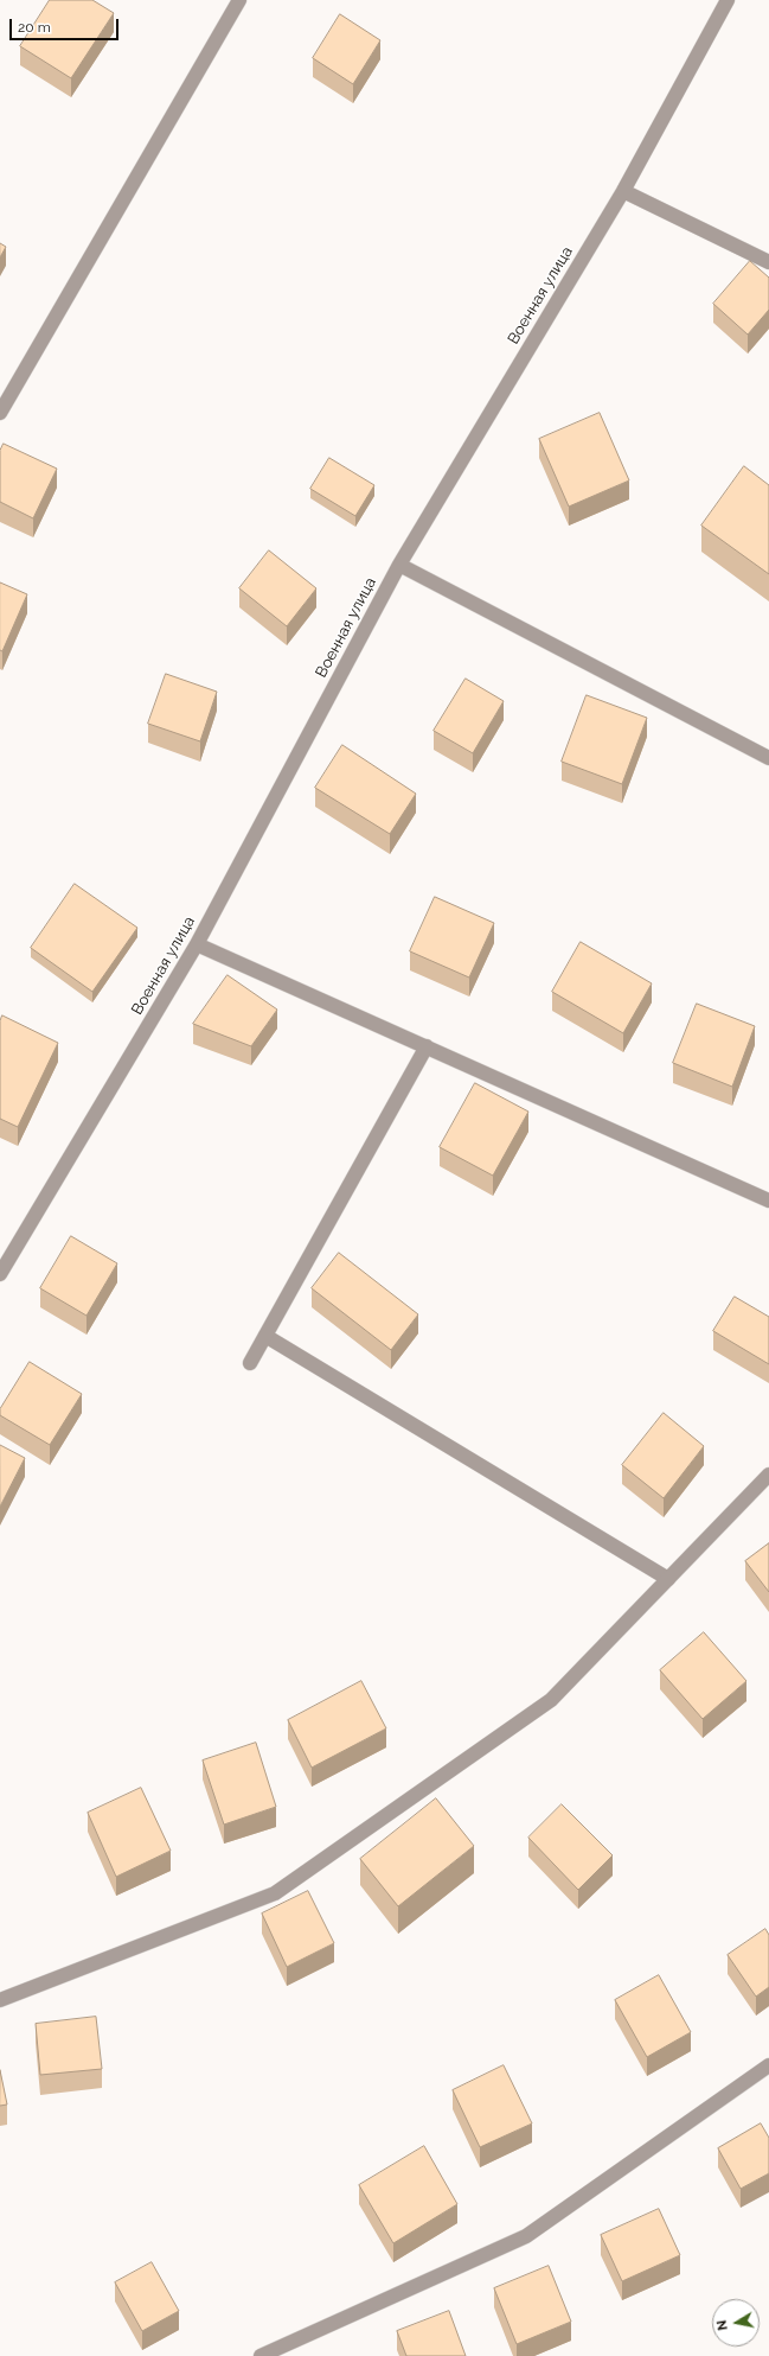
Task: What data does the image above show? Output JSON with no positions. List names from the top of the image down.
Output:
{
  "streets": {
    "street": ["Военная улица"]
  },
  "scale_bar": "20 m",
  "north": "left"
}
